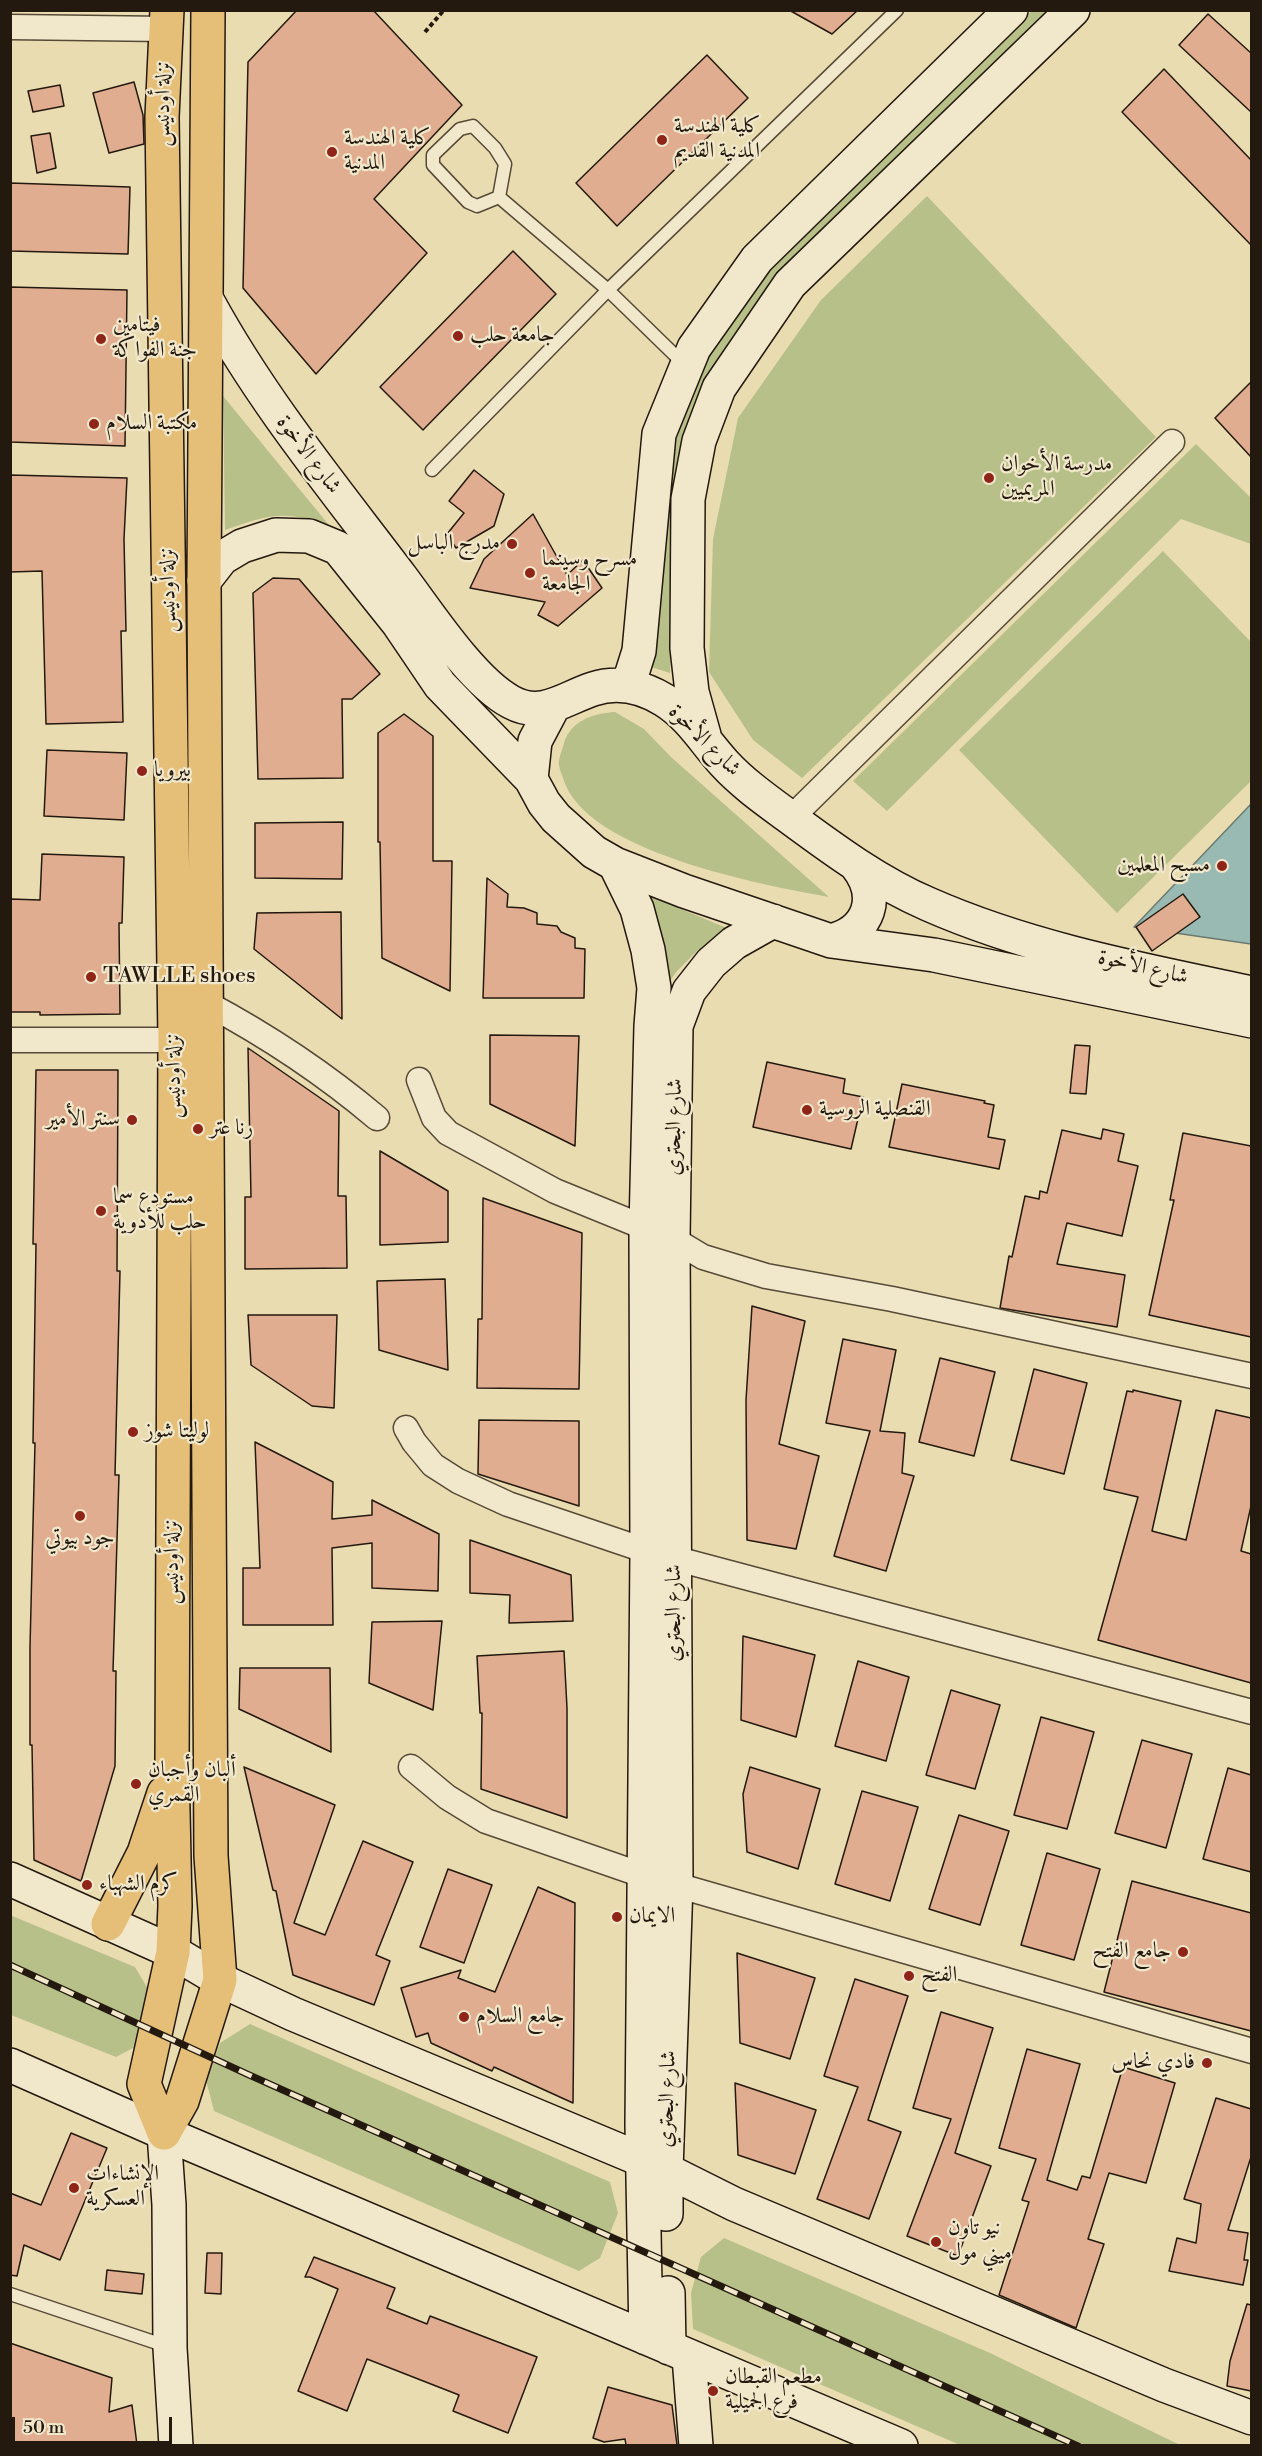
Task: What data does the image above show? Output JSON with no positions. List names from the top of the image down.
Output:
{
  "streets": {
    "main road": ["نزلة أودنيس", "شارع الأخوة", "شارع البحتري"]
  },
  "crossings": [
    ["شارع الأخوة", "شارع البحتري"]
  ],
  "places": [
    "كلية الهندسة المدنية القديم",
    "كلية الهندسة المدنية",
    "جامعة حلب",
    "فيتامين جنة الفواكة",
    "مكتبة السلام",
    "مدرسة الأخوان المريميين",
    "مدرج الباسل",
    "مسرح وسينما الجامعة",
    "بيرويا",
    "مسبح المعلمين",
    "TAWLLE shoes",
    "القنصلية الروسية",
    "سنتر الأمير",
    "رنا عتر",
    "مستودع سما حلب للأدوية",
    "لوليتا شوز",
    "جود بيوتي",
    "ألبان وأجبان القمري",
    "كرم الشهباء",
    "الايمان",
    "جامع الفتح",
    "الفتح",
    "جامع السلام",
    "فادي نحاس",
    "الإنشاءات العسكرية",
    "نيو تاون ميني مول",
    "مطعم القبطان فرع الجميلية"
  ],
  "scale_bar": "50 m"
}
